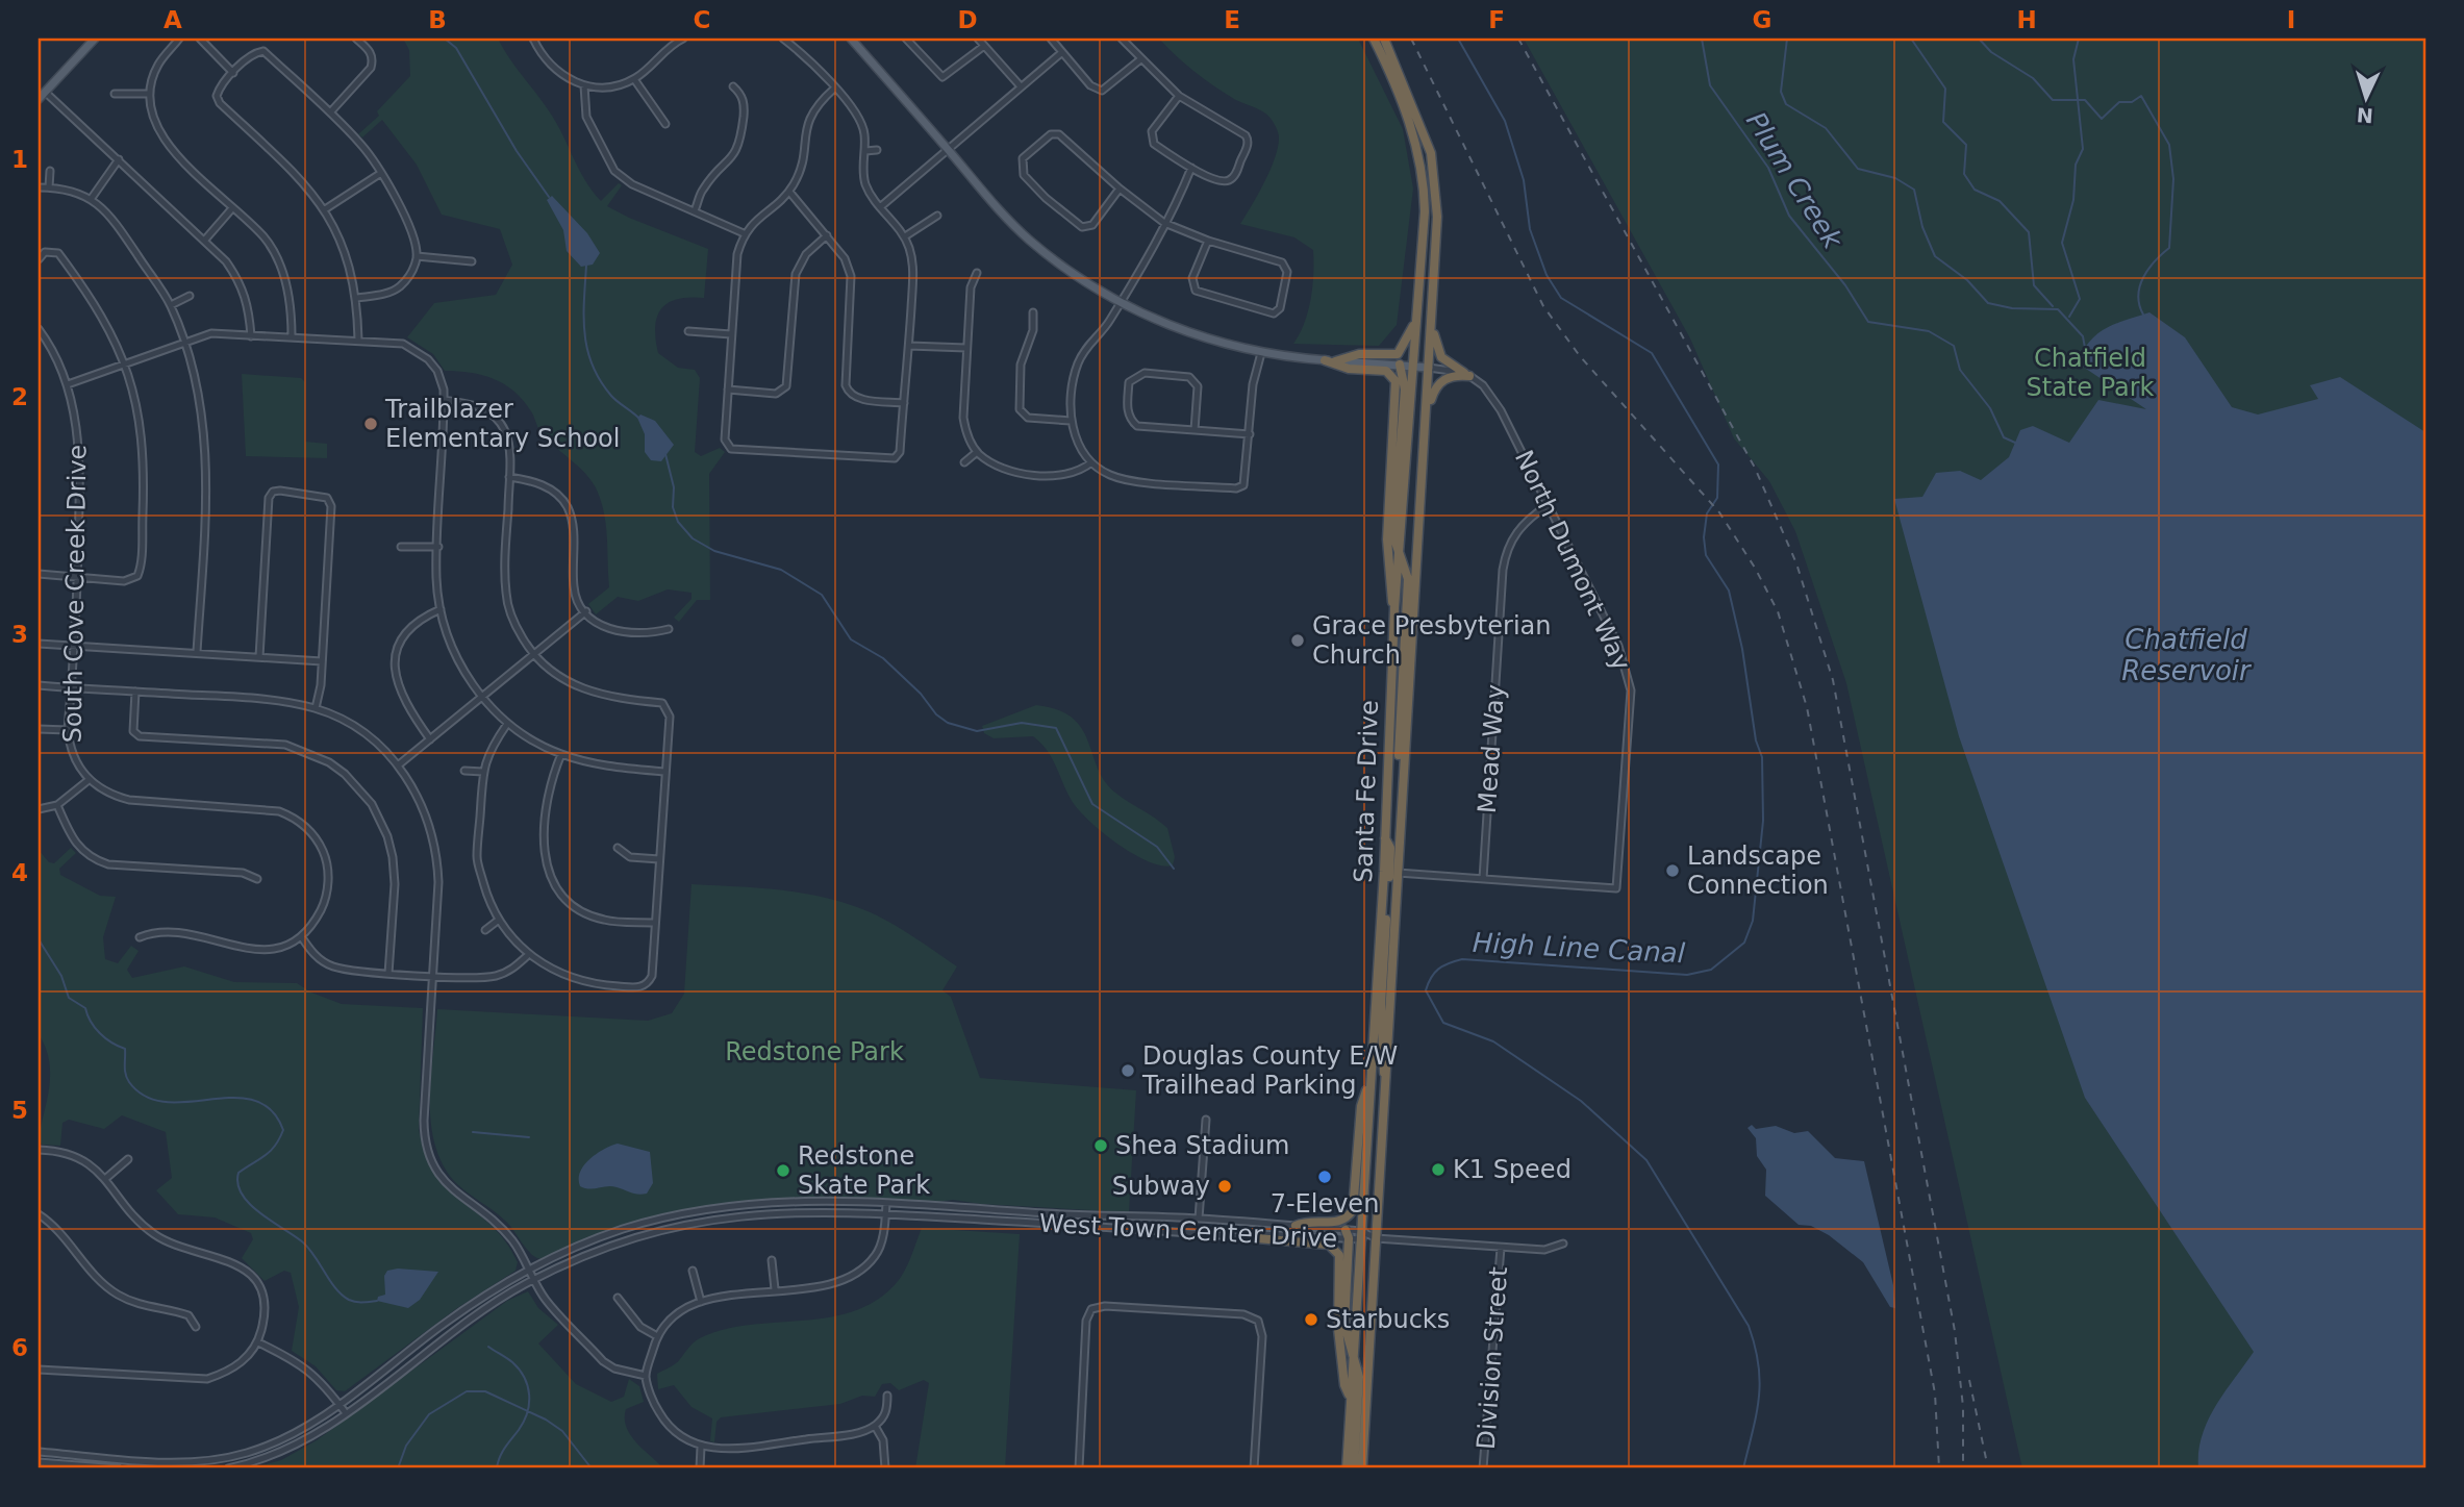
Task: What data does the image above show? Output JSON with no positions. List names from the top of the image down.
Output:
{
  "streets": {
    "highway": ["Santa Fe Drive"],
    "street": [
      "North Dumont Way",
      "South Cove Creek Drive",
      "Mead Way",
      "West Town Center Drive",
      "Division Street"
    ]
  },
  "crossings": [
    ["North Dumont Way", "Mead Way"],
    ["Santa Fe Drive", "West Town Center Drive"],
    ["West Town Center Drive", "Division Street"]
  ],
  "water": ["Plum Creek", "Chatfield Reservoir", "High Line Canal"],
  "parks": ["Chatfield State Park", "Redstone Park"],
  "places": [
    "Trailblazer Elementary School",
    "Grace Presbyterian Church",
    "Landscape Connection",
    "Douglas County E/W Trailhead Parking",
    "Shea Stadium",
    "K1 Speed",
    "Redstone Skate Park",
    "7-Eleven",
    "Subway",
    "Starbucks"
  ],
  "north": "bottom",
  "grid": {
    "columns": [
      "A",
      "B",
      "C",
      "D",
      "E",
      "F",
      "G",
      "H",
      "I"
    ],
    "rows": [
      "1",
      "2",
      "3",
      "4",
      "5",
      "6"
    ]
  }
}
